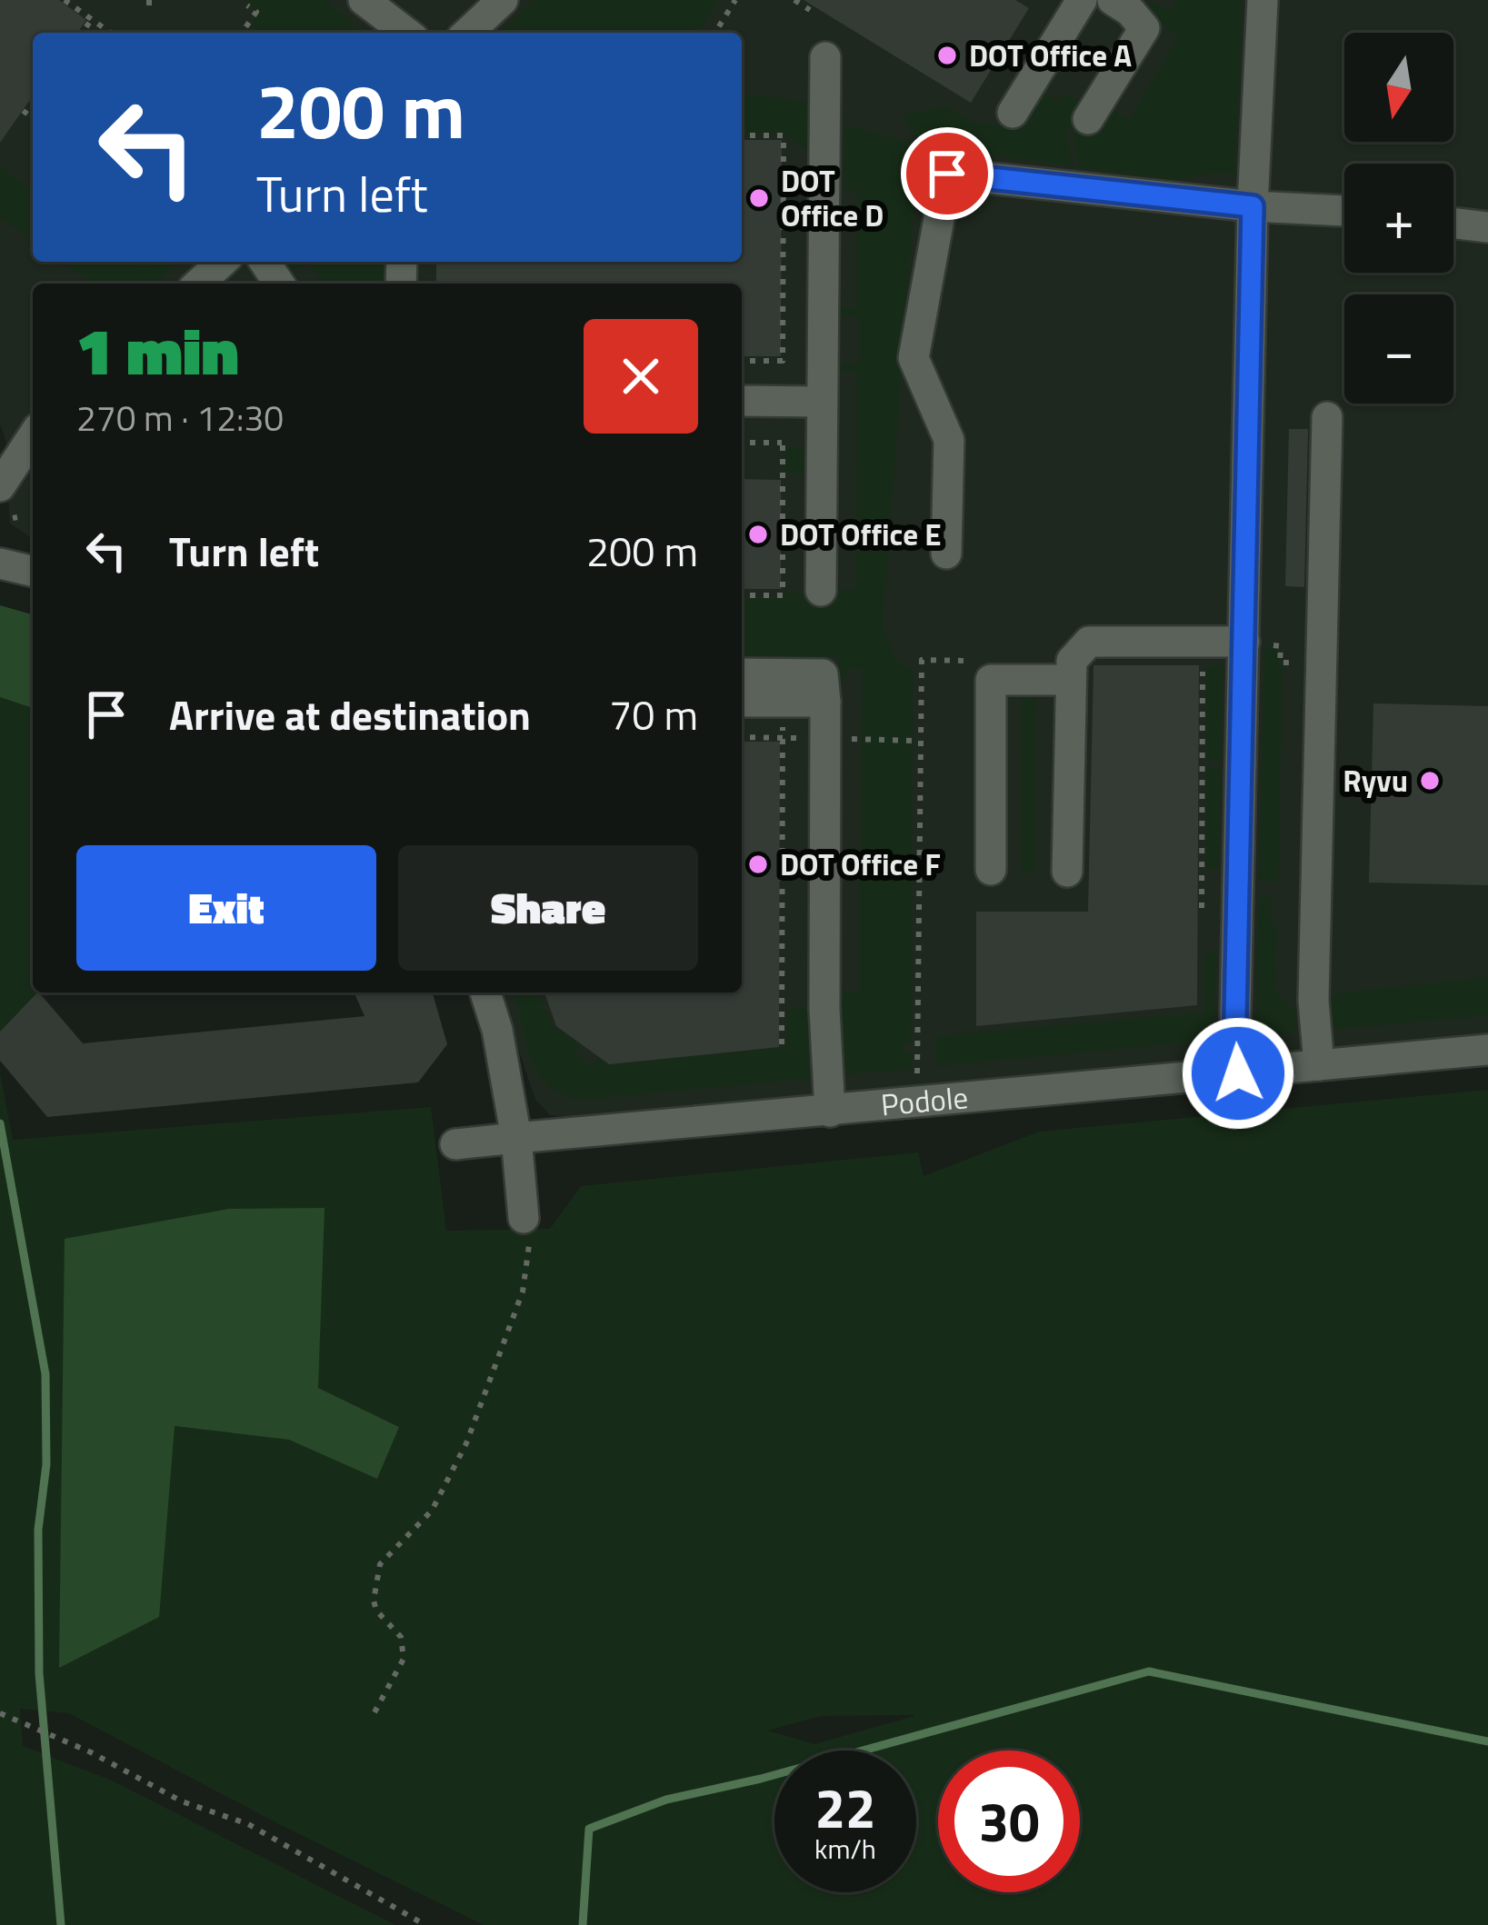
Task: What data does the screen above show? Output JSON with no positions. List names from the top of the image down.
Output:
{
  "streets": {
    "street": ["Podole"]
  },
  "places": [
    "DOT Office A",
    "DOT Office D",
    "DOT Office E",
    "Ryvu",
    "DOT Office F"
  ],
  "north": "bottom",
  "page": {
    "map_buttons": ["+", "−"],
    "turn": ["200 m", "Turn left"],
    "heading": ["1 min", "270 m · 12:30"],
    "list": [
      {
        "name": "Turn left",
        "value": "200 m"
      },
      {
        "name": "Arrive at destination",
        "value": "70 m"
      }
    ],
    "buttons": ["Exit", "Share"],
    "speed": "22 km/h",
    "limit": "30"
  }
}
